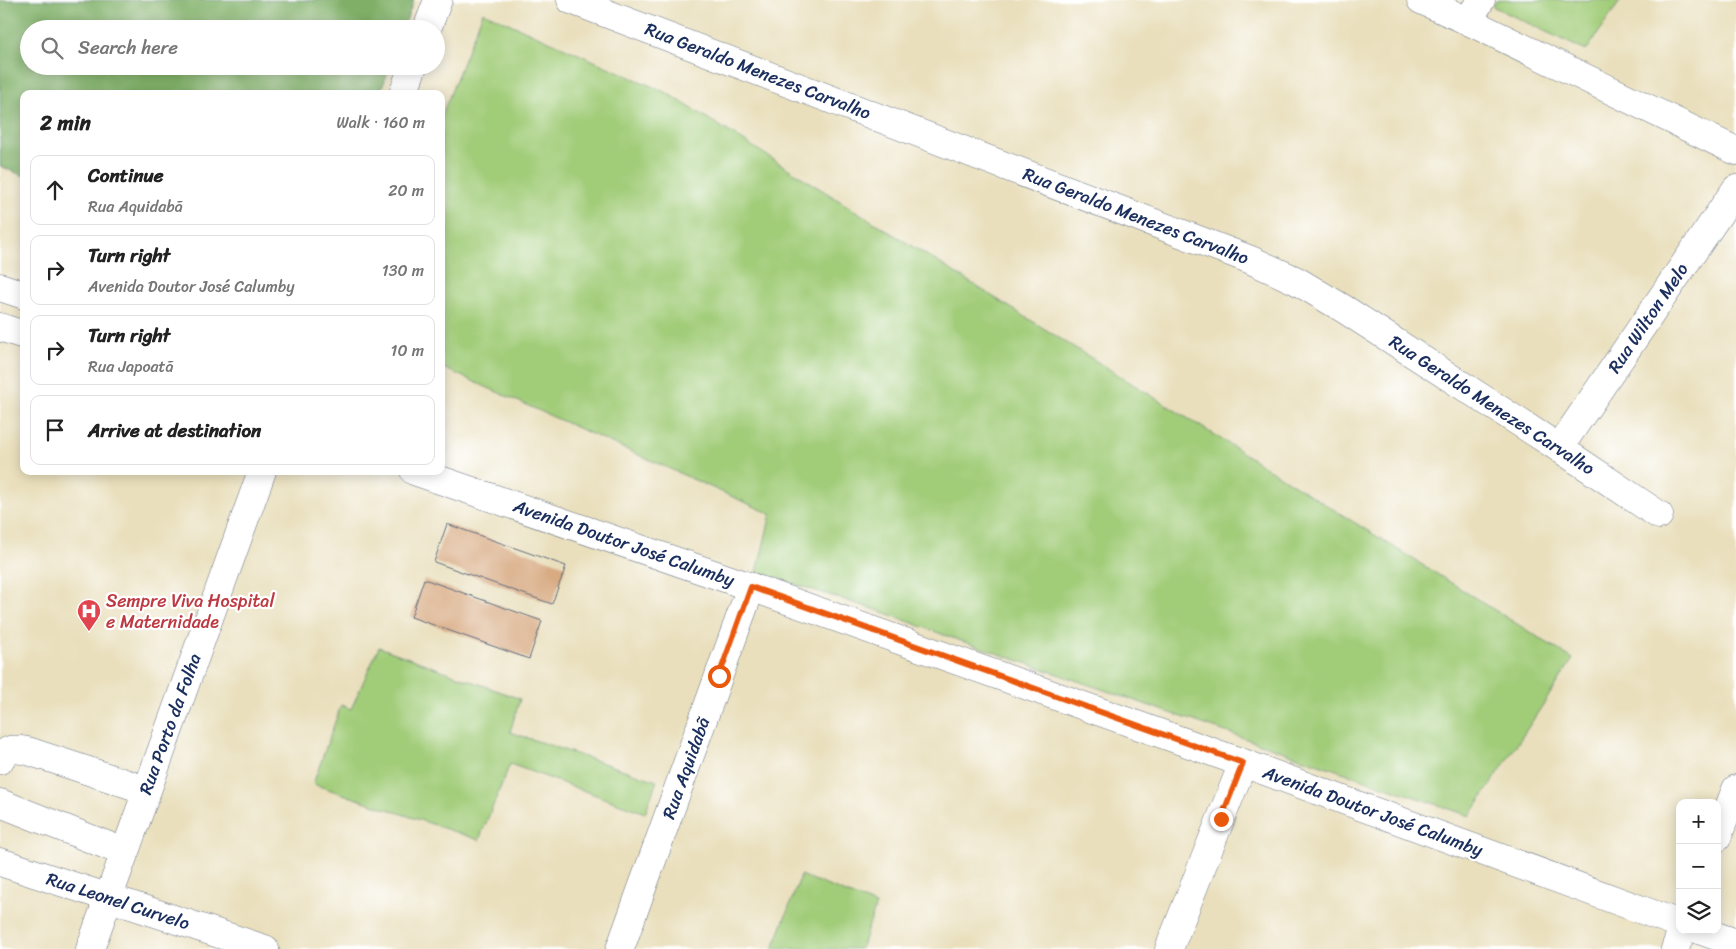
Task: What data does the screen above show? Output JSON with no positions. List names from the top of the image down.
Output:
{
  "streets": {
    "street": [
      "Rua Geraldo Menezes Carvalho",
      "Rua Wilton Melo",
      "Avenida Doutor José Calumby",
      "Rua Porto da Folha",
      "Rua Aquidabã",
      "Rua Leonel Curvelo"
    ]
  },
  "crossings": [
    ["Rua Geraldo Menezes Carvalho", "Rua Wilton Melo"],
    ["Avenida Doutor José Calumby", "Rua Aquidabã"],
    ["Rua Porto da Folha", "Rua Leonel Curvelo"]
  ],
  "places": {
    "hospital": ["Sempre Viva Hospital e Maternidade"]
  },
  "page": {
    "search": "Search here",
    "heading": ["2 min", "Walk · 160 m"],
    "list": [
      ["Continue", "Rua Aquidabã", "20 m"],
      ["Turn right", "Avenida Doutor José Calumby", "130 m"],
      ["Turn right", "Rua Japoatã", "10 m"],
      "Arrive at destination"
    ],
    "map_buttons": ["+", "−"]
  }
}
